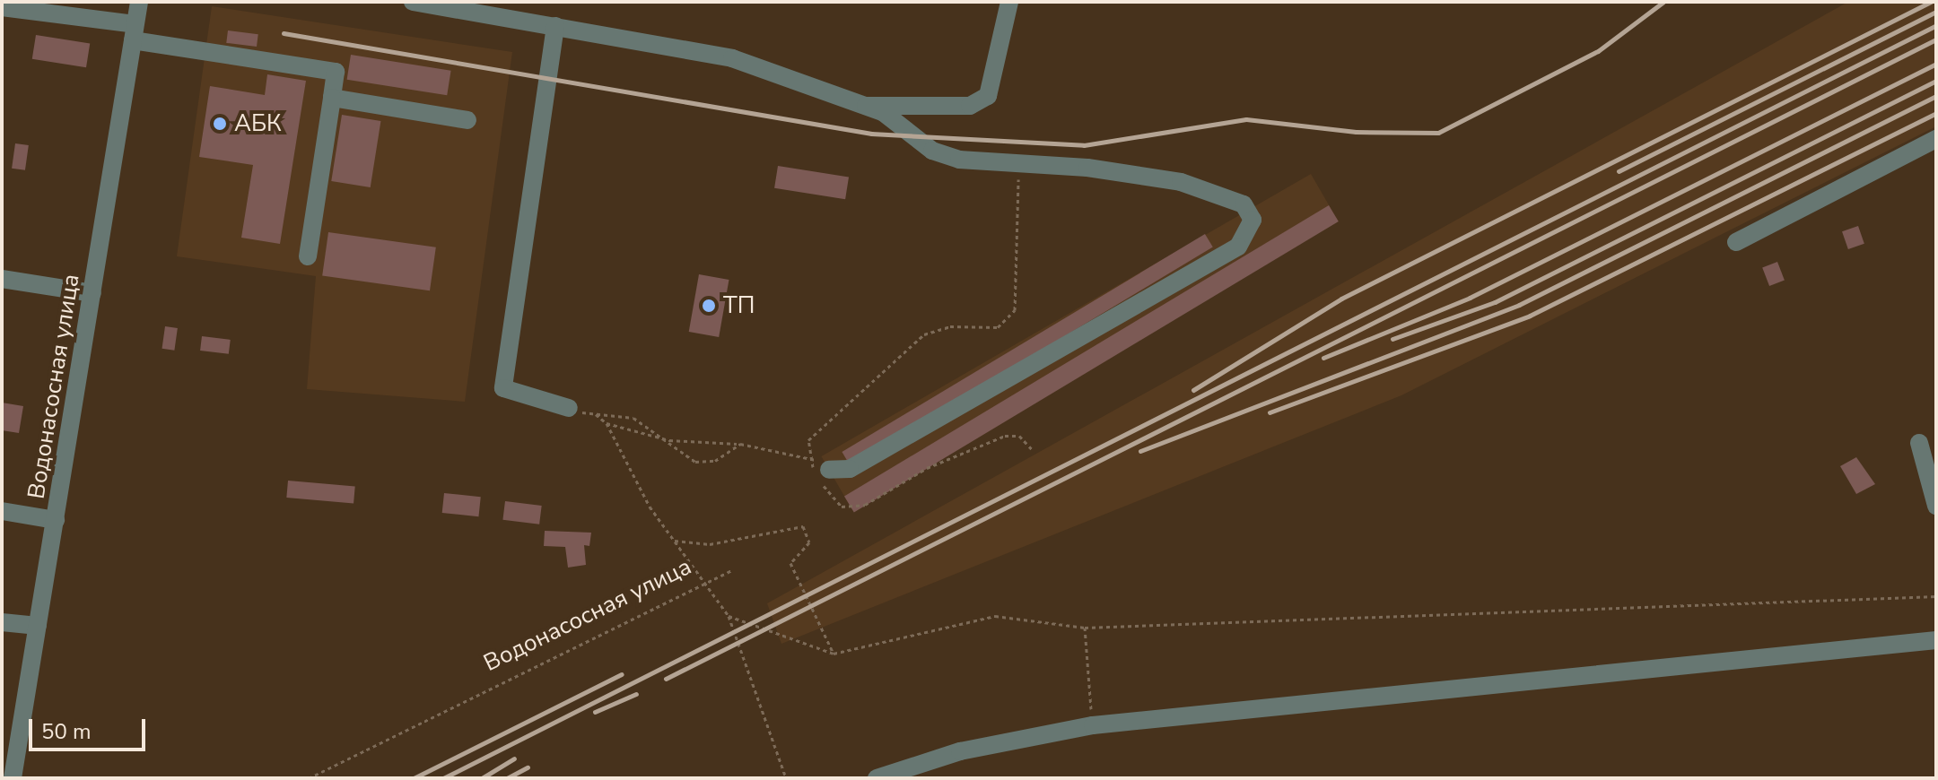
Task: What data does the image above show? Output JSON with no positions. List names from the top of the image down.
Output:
{
  "streets": {
    "street": ["Водонасосная улица"]
  },
  "places": ["АБК", "ТП"],
  "scale_bar": "50 m"
}
